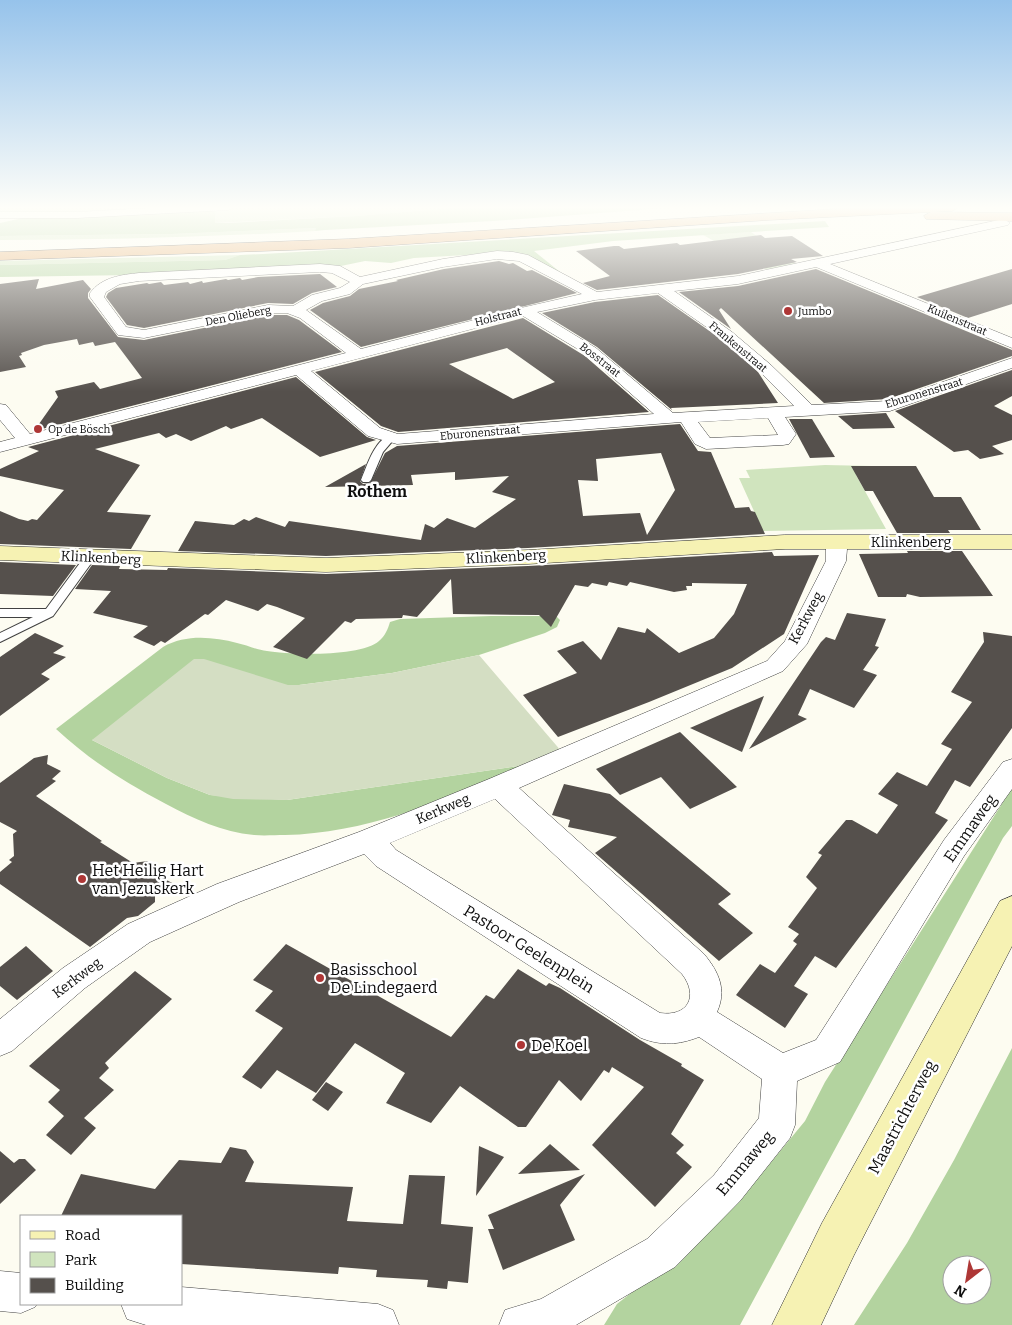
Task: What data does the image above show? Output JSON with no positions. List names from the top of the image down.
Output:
{
  "streets": {
    "street": [
      "Den Olieberg",
      "Holstraat",
      "Kuilenstraat",
      "Frankenstraat",
      "Bosstraat",
      "Eburonenstraat",
      "Klinkenberg",
      "Kerkweg",
      "Emmaweg",
      "Pastoor Geelenplein",
      "Maastrichterweg"
    ]
  },
  "crossings": [
    ["Den Olieberg", "Holstraat"],
    ["Holstraat", "Frankenstraat"],
    ["Holstraat", "Bosstraat"],
    ["Holstraat", "Eburonenstraat"],
    ["Frankenstraat", "Eburonenstraat"],
    ["Bosstraat", "Eburonenstraat"],
    ["Klinkenberg", "Kerkweg"],
    ["Kerkweg", "Pastoor Geelenplein"]
  ],
  "districts": ["Rothem"],
  "places": [
    "Jumbo",
    "Op de Bösch",
    "Het Heilig Hart van Jezuskerk",
    "Basisschool De Lindegaerd",
    "De Koel"
  ],
  "legend": ["Road", "Park", "Building"],
  "north": "bottom left"
}
